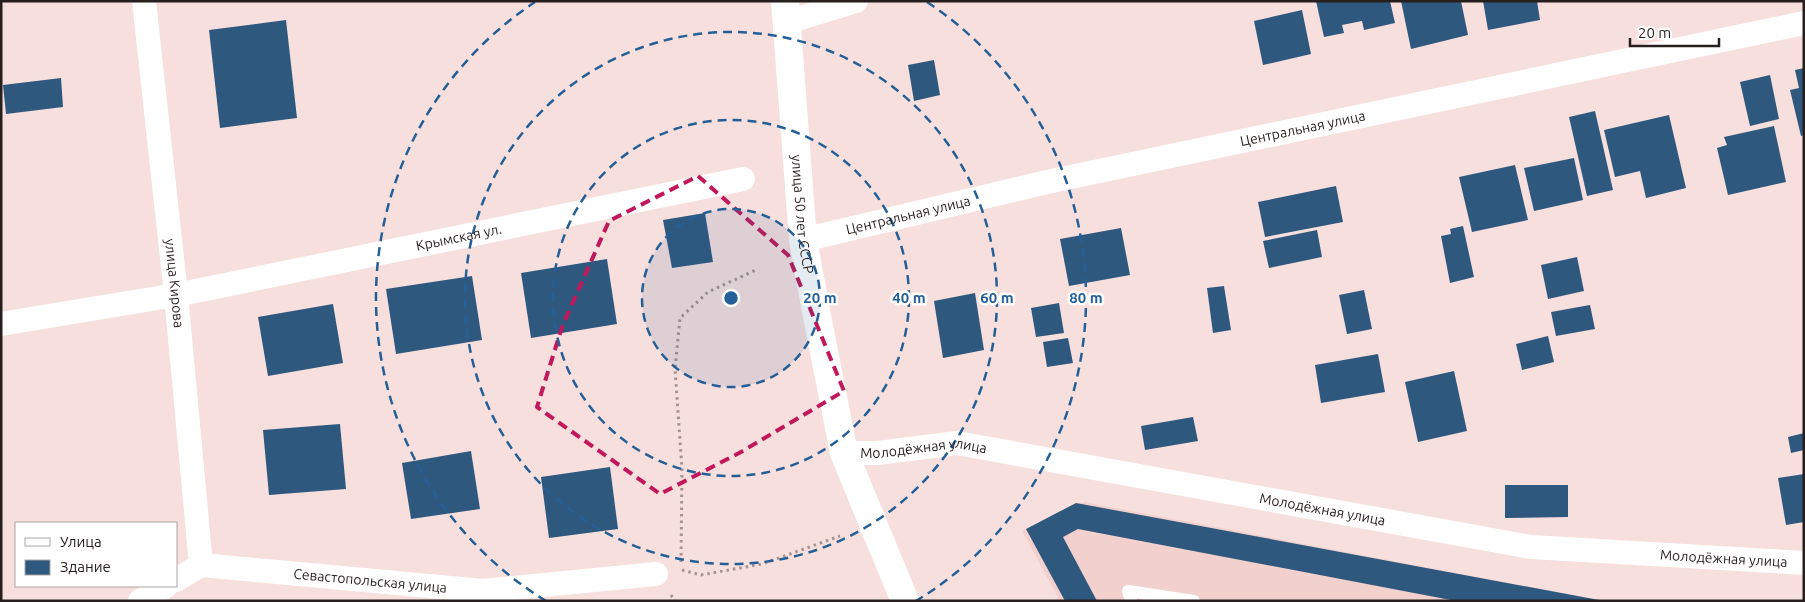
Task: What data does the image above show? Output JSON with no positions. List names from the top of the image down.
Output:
{
  "streets": {
    "main road": ["улица 50 лет СССР"],
    "street": [
      "Центральная улица",
      "Крымская ул.",
      "улица Кирова",
      "Молодёжная улица",
      "Севастопольская улица"
    ]
  },
  "crossings": [
    ["Центральная улица", "улица 50 лет СССР"],
    ["улица 50 лет СССР", "Молодёжная улица"],
    ["Крымская ул.", "улица Кирова"],
    ["улица Кирова", "Севастопольская улица"]
  ],
  "legend": ["Улица", "Здание"],
  "scale_bar": "20 m",
  "rings": [
    "20 m",
    "40 m",
    "60 m",
    "80 m"
  ]
}
